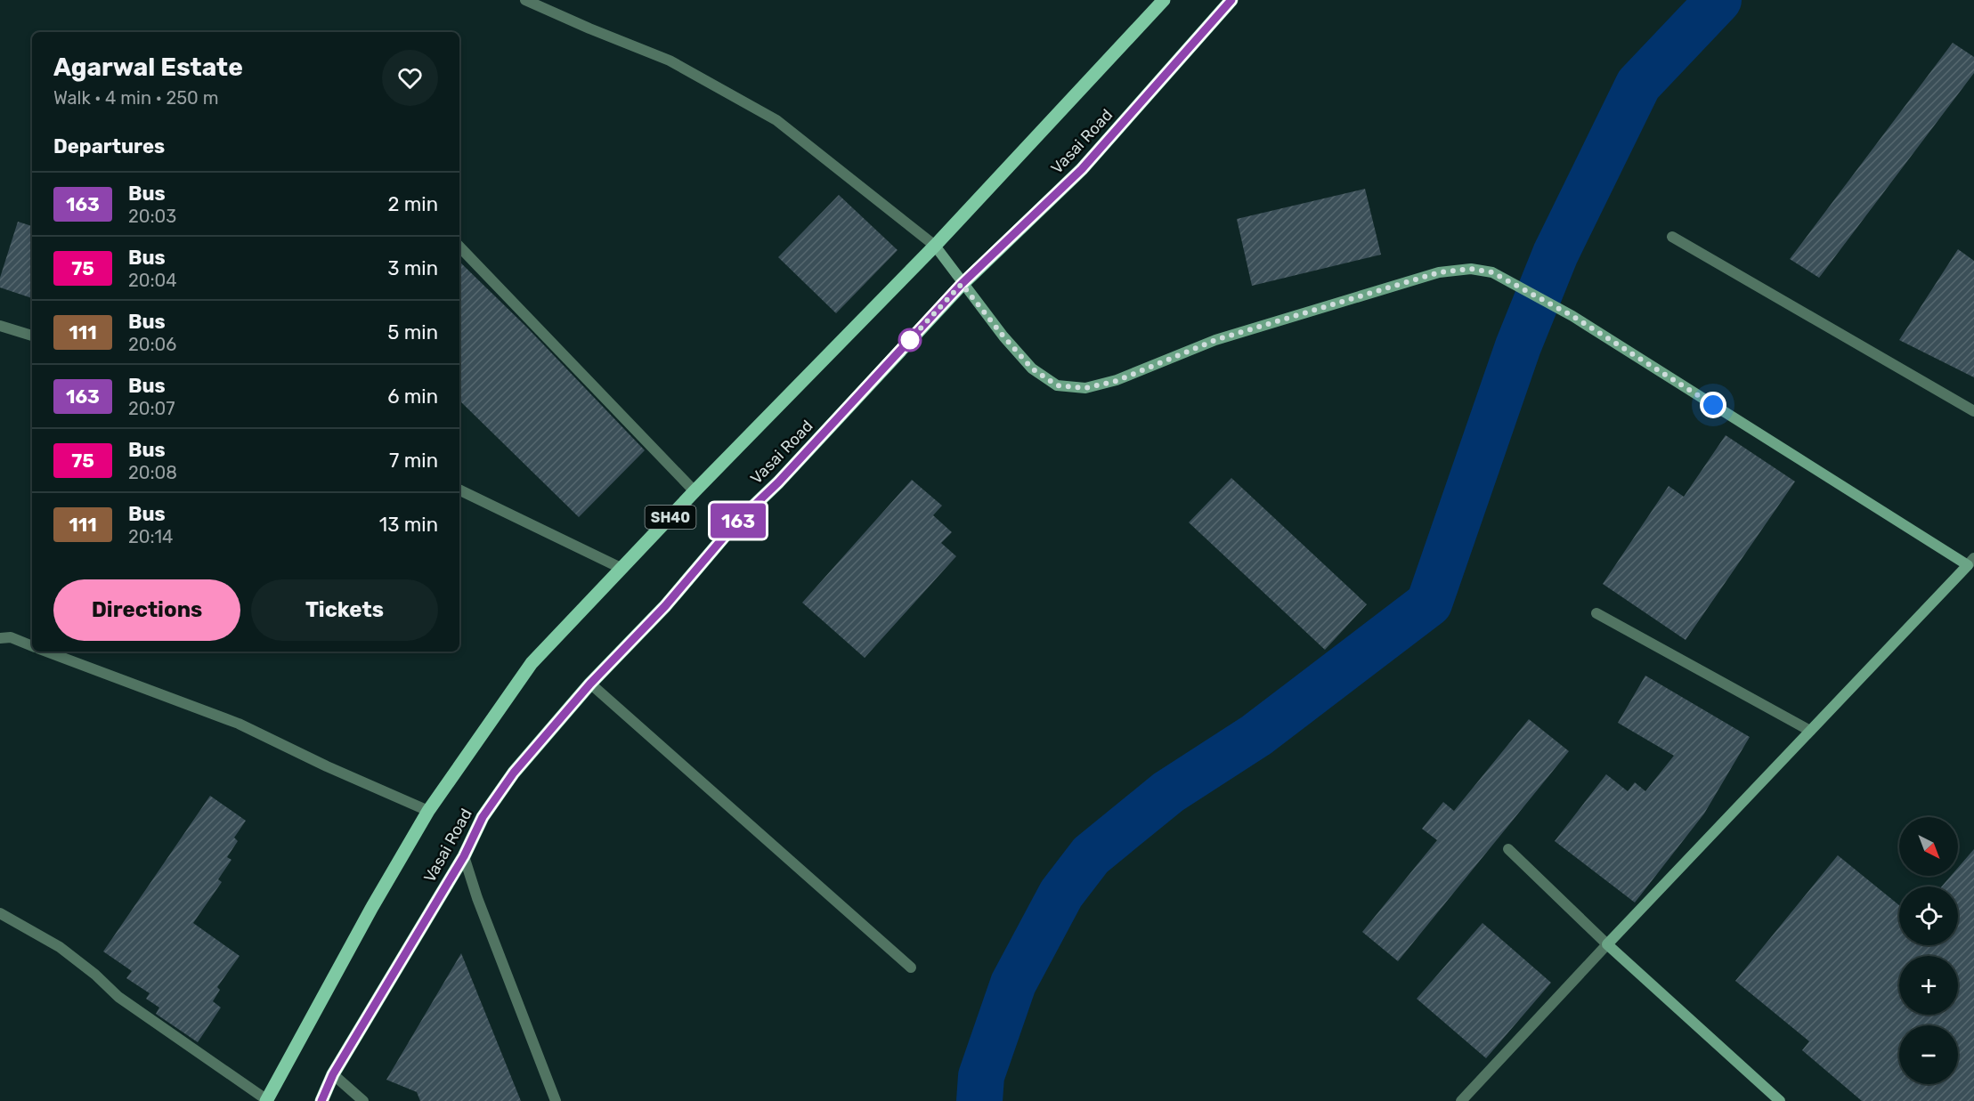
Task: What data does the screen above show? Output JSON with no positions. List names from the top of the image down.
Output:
{
  "streets": {
    "main road": ["Vasai Road", "SH40"]
  },
  "lines": ["bus line 163"],
  "north": "bottom right",
  "page": {
    "on_map": "163",
    "heading": [
      ["Agarwal Estate", "Walk · 4 min · 250 m"],
      "Departures"
    ],
    "list": [
      {
        "mark": "163",
        "name": "Bus",
        "note": "20:03",
        "value": "2 min"
      },
      {
        "mark": "75",
        "name": "Bus",
        "note": "20:04",
        "value": "3 min"
      },
      {
        "mark": "111",
        "name": "Bus",
        "note": "20:06",
        "value": "5 min"
      },
      {
        "mark": "163",
        "name": "Bus",
        "note": "20:07",
        "value": "6 min"
      },
      {
        "mark": "75",
        "name": "Bus",
        "note": "20:08",
        "value": "7 min"
      },
      {
        "mark": "111",
        "name": "Bus",
        "note": "20:14",
        "value": "13 min"
      }
    ],
    "buttons": ["Directions", "Tickets"],
    "map_buttons": ["+", "−"]
  }
}
